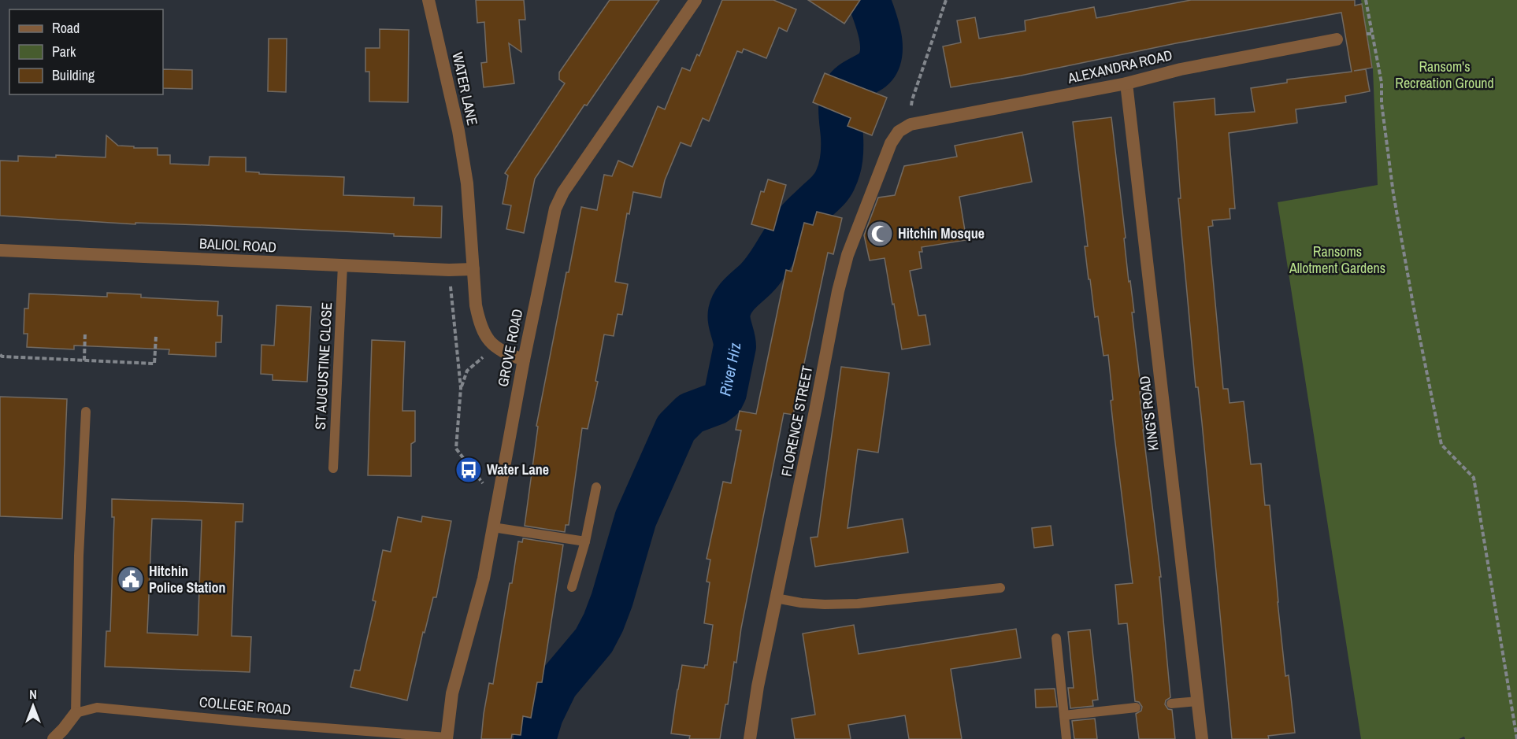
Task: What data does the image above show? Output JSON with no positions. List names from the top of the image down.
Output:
{
  "streets": {
    "street": [
      "ALEXANDRA ROAD",
      "WATER LANE",
      "BALIOL ROAD",
      "GROVE ROAD",
      "KING'S ROAD",
      "FLORENCE STREET"
    ],
    "lane": ["ST AUGUSTINE CLOSE", "COLLEGE ROAD"]
  },
  "crossings": [
    ["ALEXANDRA ROAD", "KING'S ROAD"],
    ["ALEXANDRA ROAD", "FLORENCE STREET"],
    ["WATER LANE", "BALIOL ROAD"],
    ["WATER LANE", "GROVE ROAD"],
    ["BALIOL ROAD", "ST AUGUSTINE CLOSE"],
    ["GROVE ROAD", "COLLEGE ROAD"]
  ],
  "water": ["River Hiz"],
  "parks": ["Ransom's Recreation Ground", "Ransoms Allotment Gardens"],
  "places": {
    "mosque": ["Hitchin Mosque"],
    "bus stop": ["Water Lane"],
    "public building": ["Hitchin Police Station"]
  },
  "legend": ["Road", "Park", "Building"],
  "north": "top"
}
